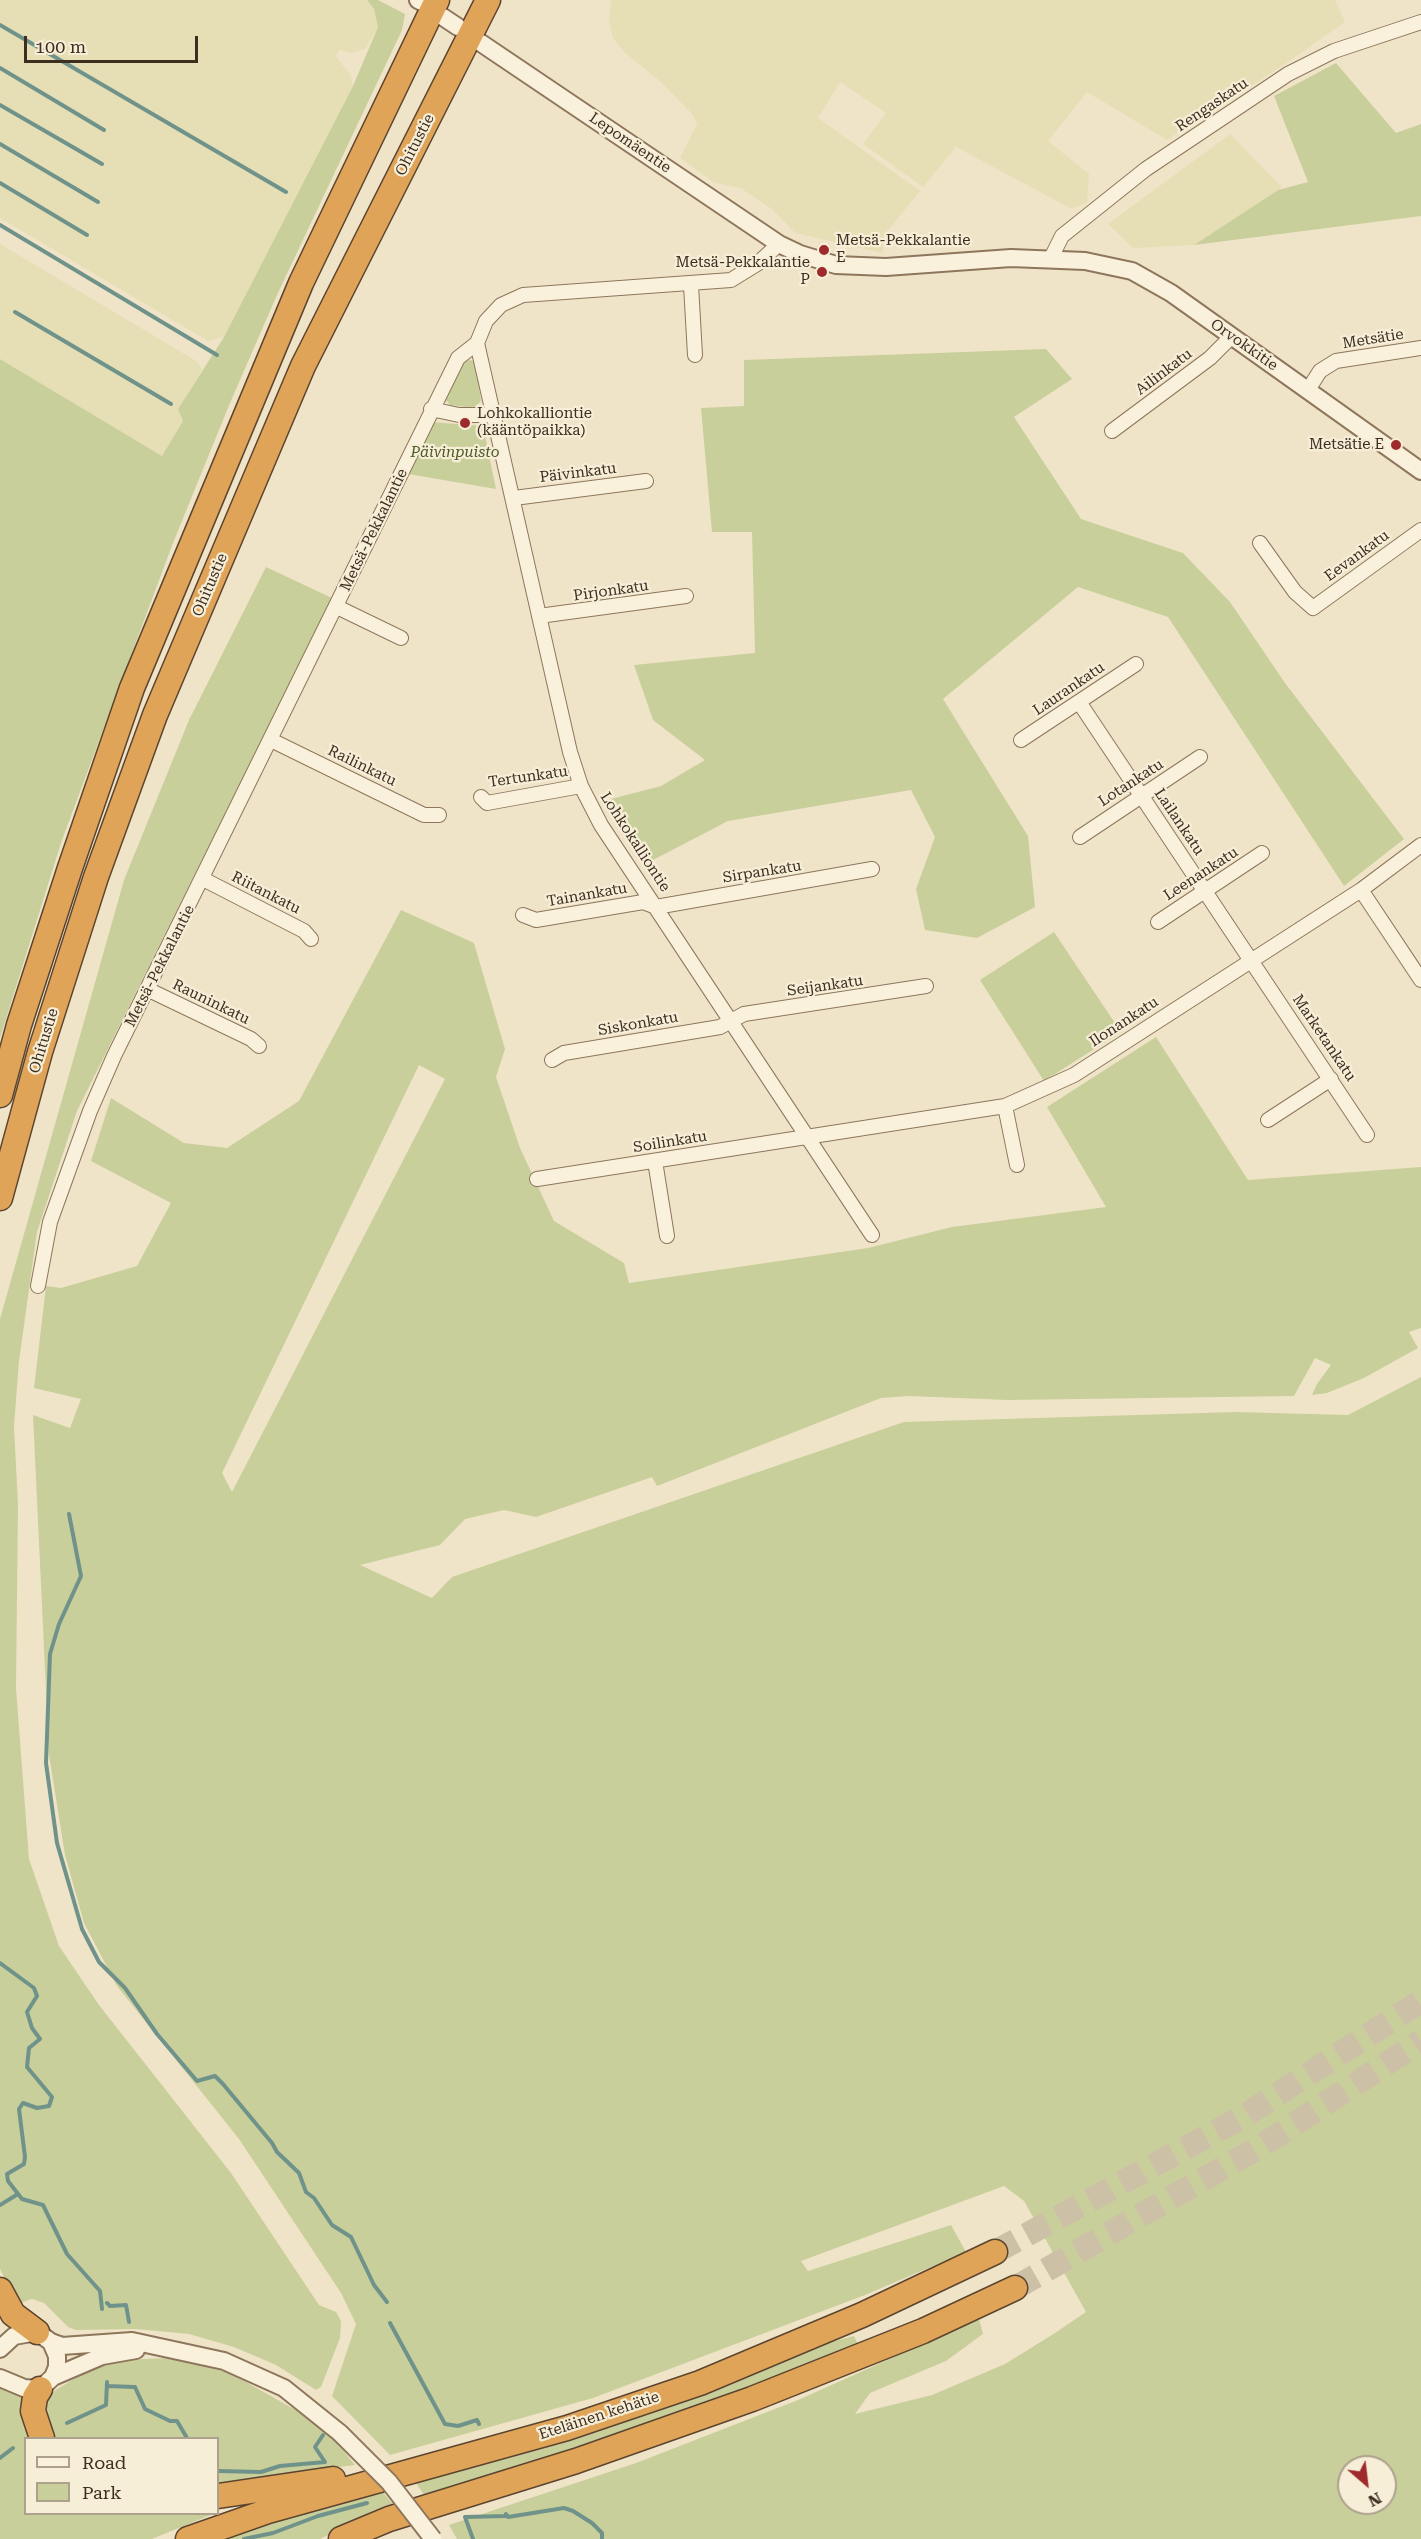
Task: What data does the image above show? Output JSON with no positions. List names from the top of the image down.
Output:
{
  "streets": {
    "highway": ["Ohitustie", "Eteläinen kehätie"],
    "street": [
      "Rengaskatu",
      "Lepomäentie",
      "Metsätie",
      "Orvokkitie",
      "Ailinkatu",
      "Päivinkatu",
      "Metsä-Pekkalantie",
      "Eevankatu",
      "Pirjonkatu",
      "Laurankatu",
      "Railinkatu",
      "Tertunkatu",
      "Lotankatu",
      "Lailankatu",
      "Lohkokalliontie",
      "Sirpankatu",
      "Leenankatu",
      "Riitankatu",
      "Tainankatu",
      "Seijankatu",
      "Rauninkatu",
      "Ilonankatu",
      "Siskonkatu",
      "Marketankatu",
      "Soilinkatu"
    ]
  },
  "crossings": [
    ["Rengaskatu", "Orvokkitie"],
    ["Lepomäentie", "Metsä-Pekkalantie"],
    ["Metsätie", "Orvokkitie"],
    ["Orvokkitie", "Ailinkatu"],
    ["Päivinkatu", "Lohkokalliontie"],
    ["Metsä-Pekkalantie", "Railinkatu"],
    ["Metsä-Pekkalantie", "Lohkokalliontie"],
    ["Metsä-Pekkalantie", "Riitankatu"],
    ["Metsä-Pekkalantie", "Rauninkatu"],
    ["Pirjonkatu", "Lohkokalliontie"],
    ["Laurankatu", "Lailankatu"],
    ["Tertunkatu", "Lohkokalliontie"],
    ["Lotankatu", "Lailankatu"],
    ["Lailankatu", "Leenankatu"],
    ["Lailankatu", "Ilonankatu"],
    ["Lailankatu", "Marketankatu"],
    ["Lohkokalliontie", "Sirpankatu"],
    ["Lohkokalliontie", "Tainankatu"],
    ["Lohkokalliontie", "Seijankatu"],
    ["Lohkokalliontie", "Ilonankatu"],
    ["Lohkokalliontie", "Siskonkatu"],
    ["Lohkokalliontie", "Soilinkatu"],
    ["Sirpankatu", "Tainankatu"],
    ["Seijankatu", "Siskonkatu"],
    ["Ilonankatu", "Marketankatu"],
    ["Ilonankatu", "Soilinkatu"]
  ],
  "parks": ["Päivinpuisto"],
  "places": [
    "Metsä-Pekkalantie E",
    "Metsä-Pekkalantie P",
    "Lohkokalliontie (kääntöpaikka)",
    "Metsätie E"
  ],
  "legend": ["Road", "Park"],
  "scale_bar": "100 m",
  "north": "bottom right"
}
